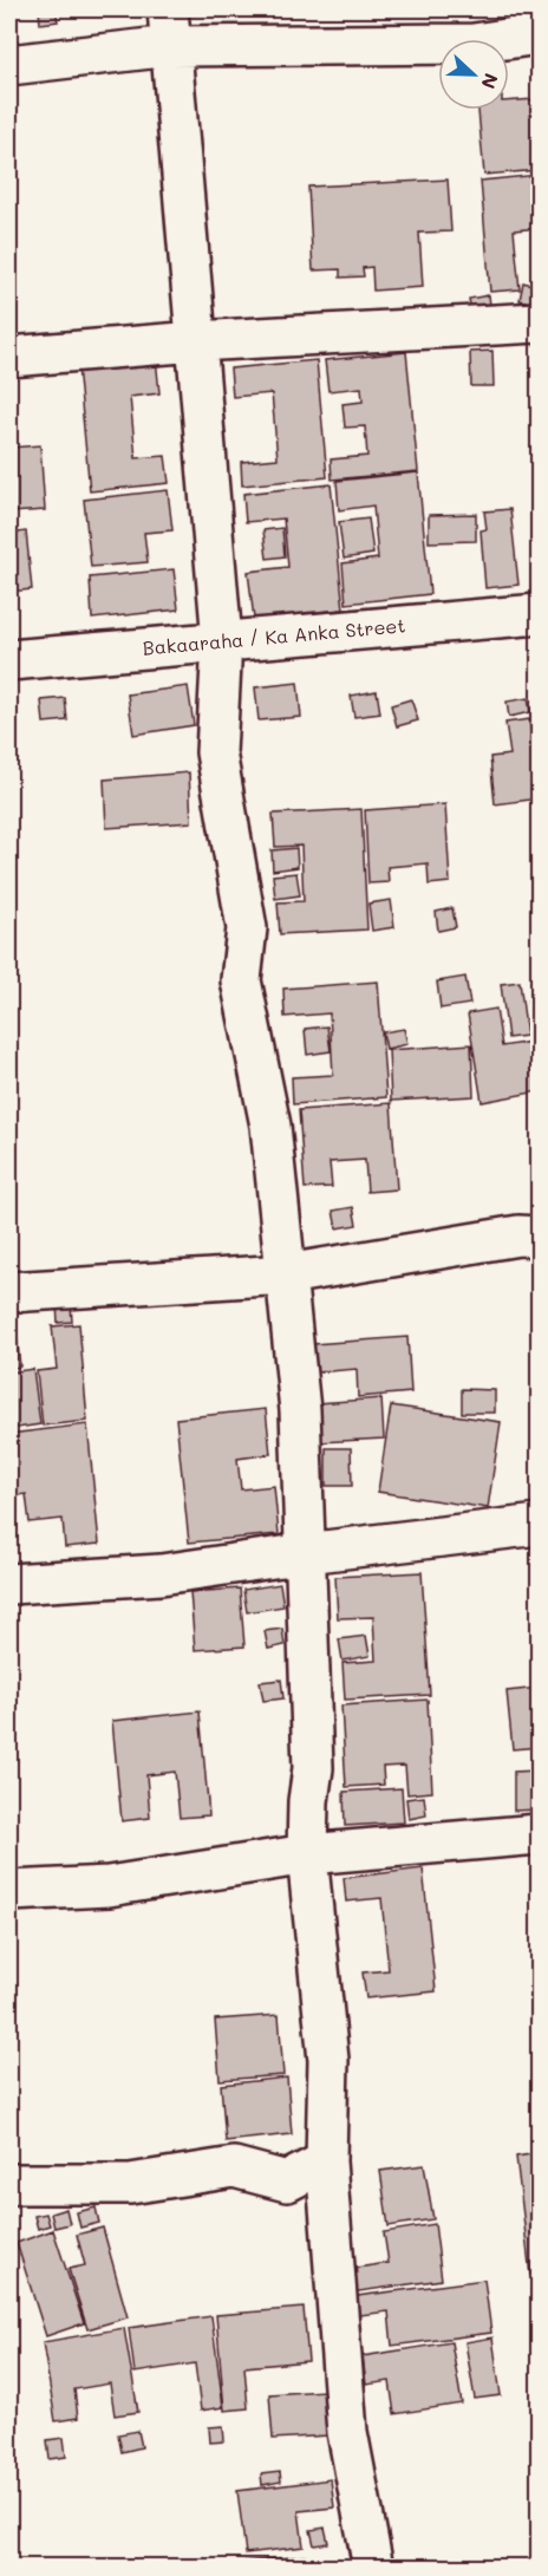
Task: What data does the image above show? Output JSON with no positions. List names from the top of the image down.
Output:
{
  "streets": {
    "street": ["Bakaaraha / Ka Anka Street"]
  },
  "north": "right"
}
